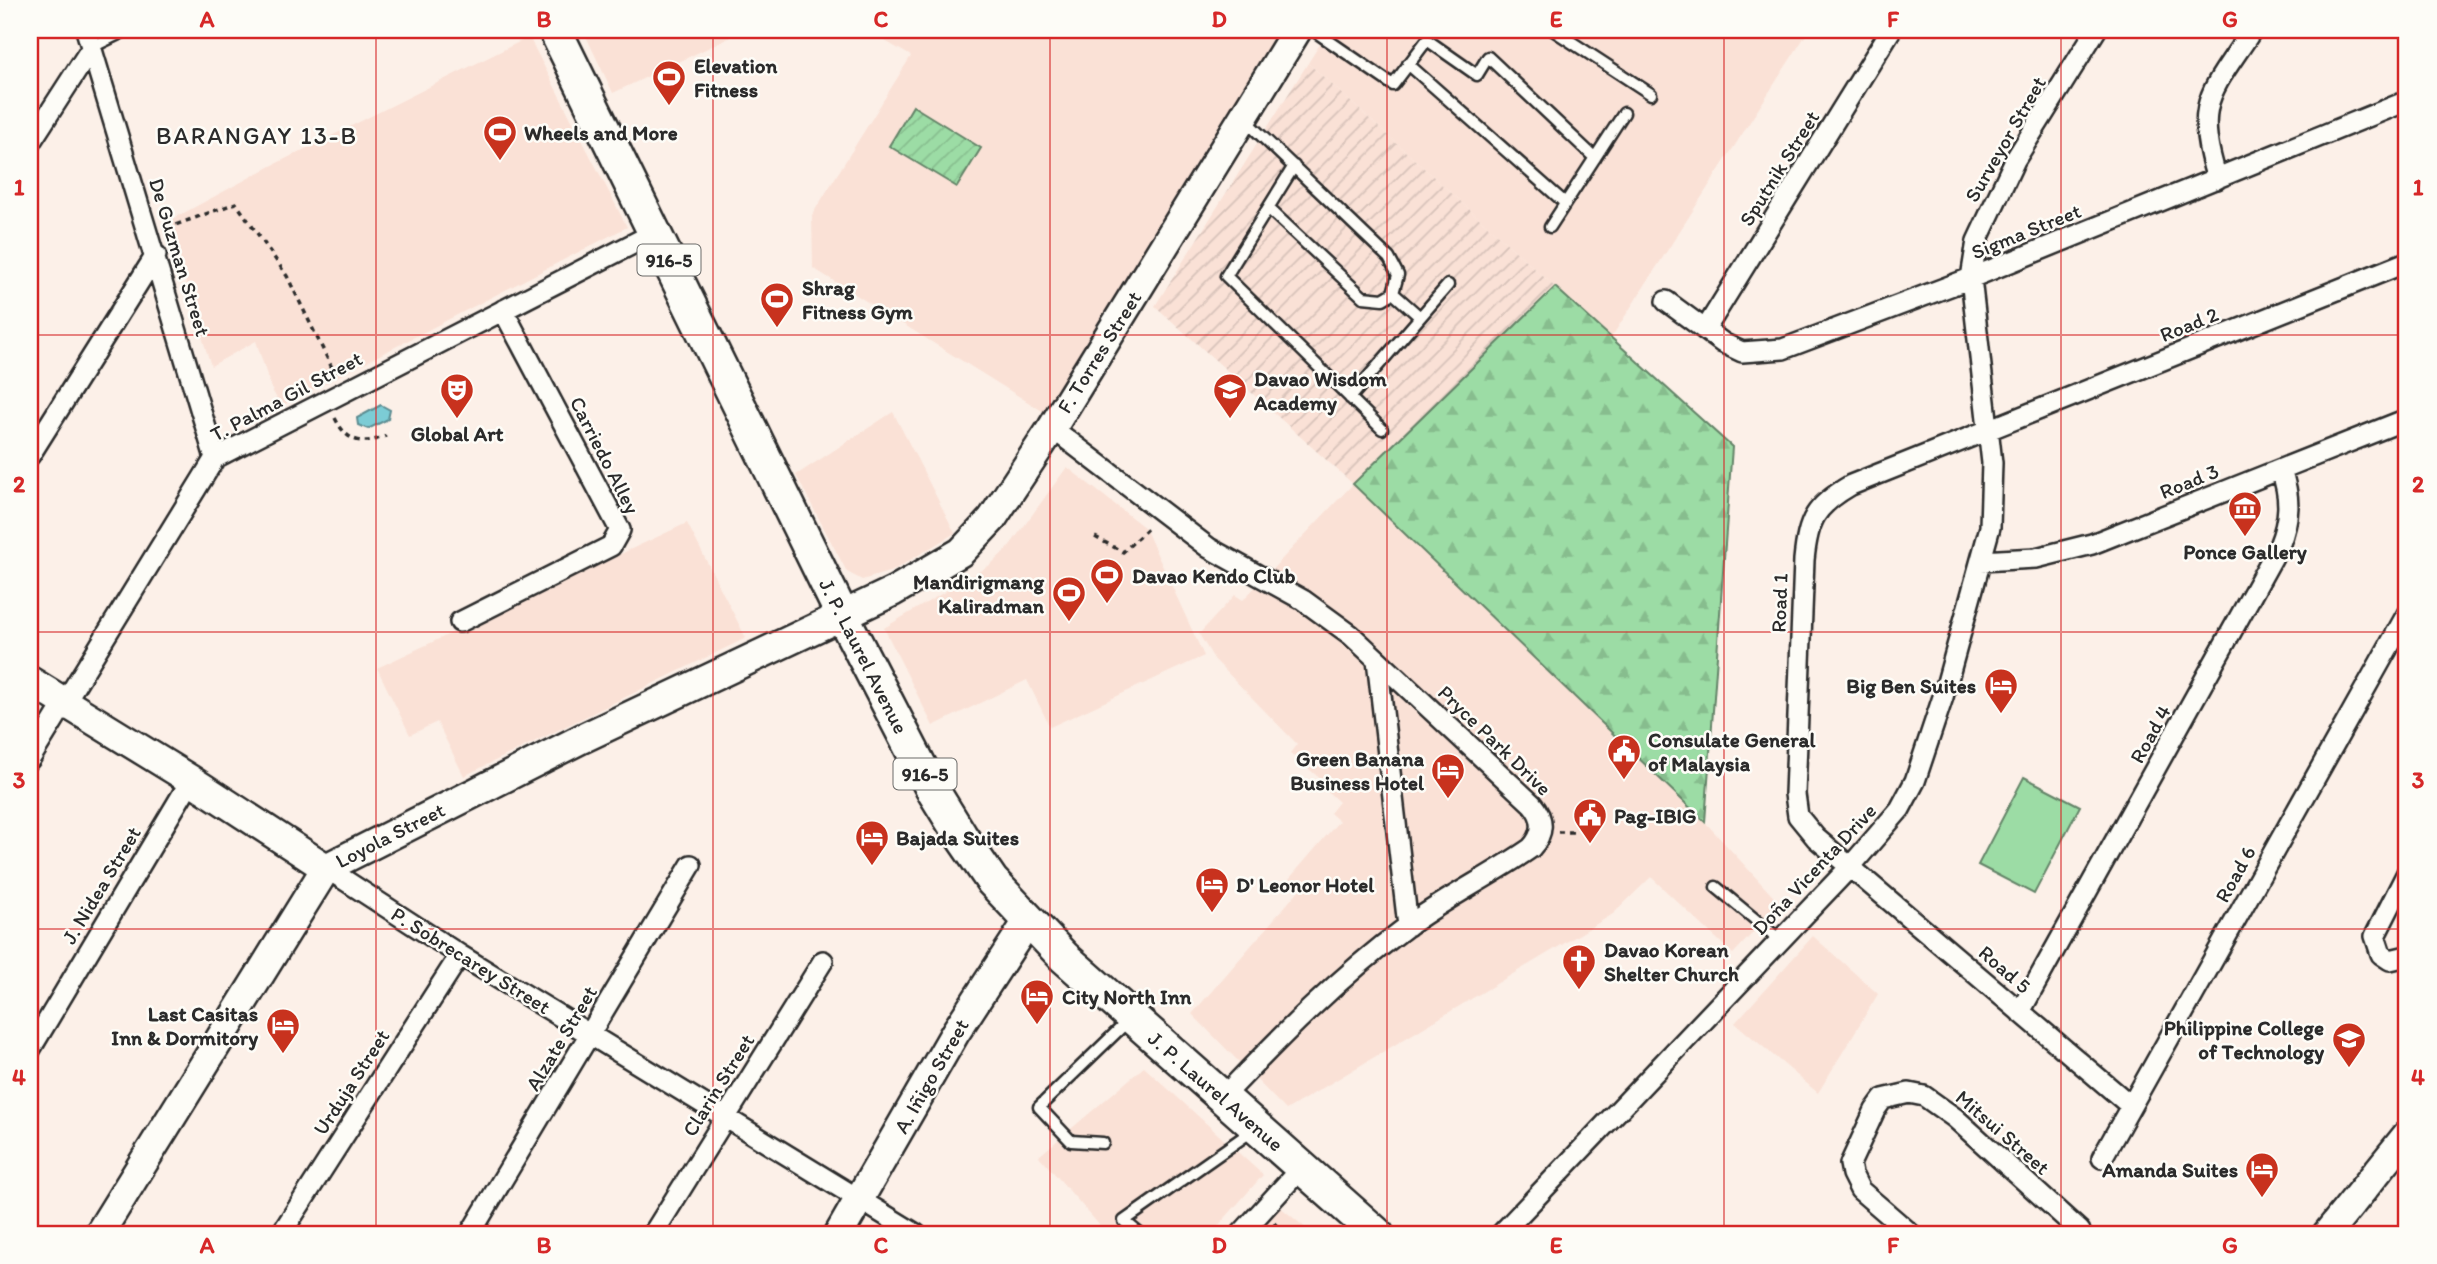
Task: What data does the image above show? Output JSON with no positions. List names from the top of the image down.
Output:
{
  "streets": {
    "main road": [
      "916-5",
      "F. Torres Street",
      "J. P. Laurel Avenue",
      "Loyola Street",
      "P. Sobrecarey Street",
      "A. Iñigo Street"
    ],
    "street": [
      "Surveyor Street",
      "Sputnik Street",
      "Sigma Street",
      "De Guzman Street",
      "Road 2",
      "T. Palma Gil Street",
      "Carriedo Alley",
      "Road 3",
      "Road 1",
      "Road 4",
      "Pryce Park Drive",
      "Doña Vicenta Drive",
      "Road 6",
      "J. Nidea Street",
      "Road 5",
      "Alzate Street",
      "Urduja Street",
      "Clarin Street",
      "Mitsui Street"
    ]
  },
  "crossings": [
    ["Surveyor Street", "Sigma Street"],
    ["Surveyor Street", "Doña Vicenta Drive"],
    ["Sputnik Street", "Sigma Street"],
    ["Sigma Street", "Doña Vicenta Drive"],
    ["De Guzman Street", "T. Palma Gil Street"],
    ["Road 2", "Road 1"],
    ["Road 2", "Doña Vicenta Drive"],
    ["F. Torres Street", "J. P. Laurel Avenue"],
    ["F. Torres Street", "Pryce Park Drive"],
    ["F. Torres Street", "Loyola Street"],
    ["T. Palma Gil Street", "Carriedo Alley"],
    ["T. Palma Gil Street", "J. P. Laurel Avenue"],
    ["T. Palma Gil Street", "P. Sobrecarey Street"],
    ["Road 3", "Road 4"],
    ["Road 3", "Doña Vicenta Drive"],
    ["Road 1", "Doña Vicenta Drive"],
    ["Road 1", "Road 5"],
    ["J. P. Laurel Avenue", "Pryce Park Drive"],
    ["J. P. Laurel Avenue", "Loyola Street"],
    ["J. P. Laurel Avenue", "A. Iñigo Street"],
    ["Road 4", "Road 5"],
    ["Loyola Street", "P. Sobrecarey Street"],
    ["Doña Vicenta Drive", "Road 5"],
    ["Road 6", "Road 5"],
    ["J. Nidea Street", "P. Sobrecarey Street"],
    ["P. Sobrecarey Street", "Alzate Street"],
    ["P. Sobrecarey Street", "A. Iñigo Street"],
    ["P. Sobrecarey Street", "Urduja Street"],
    ["P. Sobrecarey Street", "Clarin Street"]
  ],
  "districts": ["BARANGAY 13-B"],
  "places": {
    "sports": [
      "Elevation Fitness",
      "Wheels and More",
      "Shrag Fitness Gym",
      "Davao Kendo Club",
      "Mandirigmang Kaliradman"
    ],
    "theatre": ["Global Art"],
    "school or university": ["Davao Wisdom Academy", "Philippine College of Technology"],
    "museum": ["Ponce Gallery"],
    "hotel": [
      "Big Ben Suites",
      "Green Banana Business Hotel",
      "Bajada Suites",
      "D' Leonor Hotel",
      "City North Inn",
      "Last Casitas Inn & Dormitory",
      "Amanda Suites"
    ],
    "public building": ["Consulate General of Malaysia", "Pag-IBIG"],
    "church": ["Davao Korean Shelter Church"]
  },
  "grid": {
    "columns": [
      "A",
      "B",
      "C",
      "D",
      "E",
      "F",
      "G"
    ],
    "rows": [
      "1",
      "2",
      "3",
      "4"
    ]
  }
}
